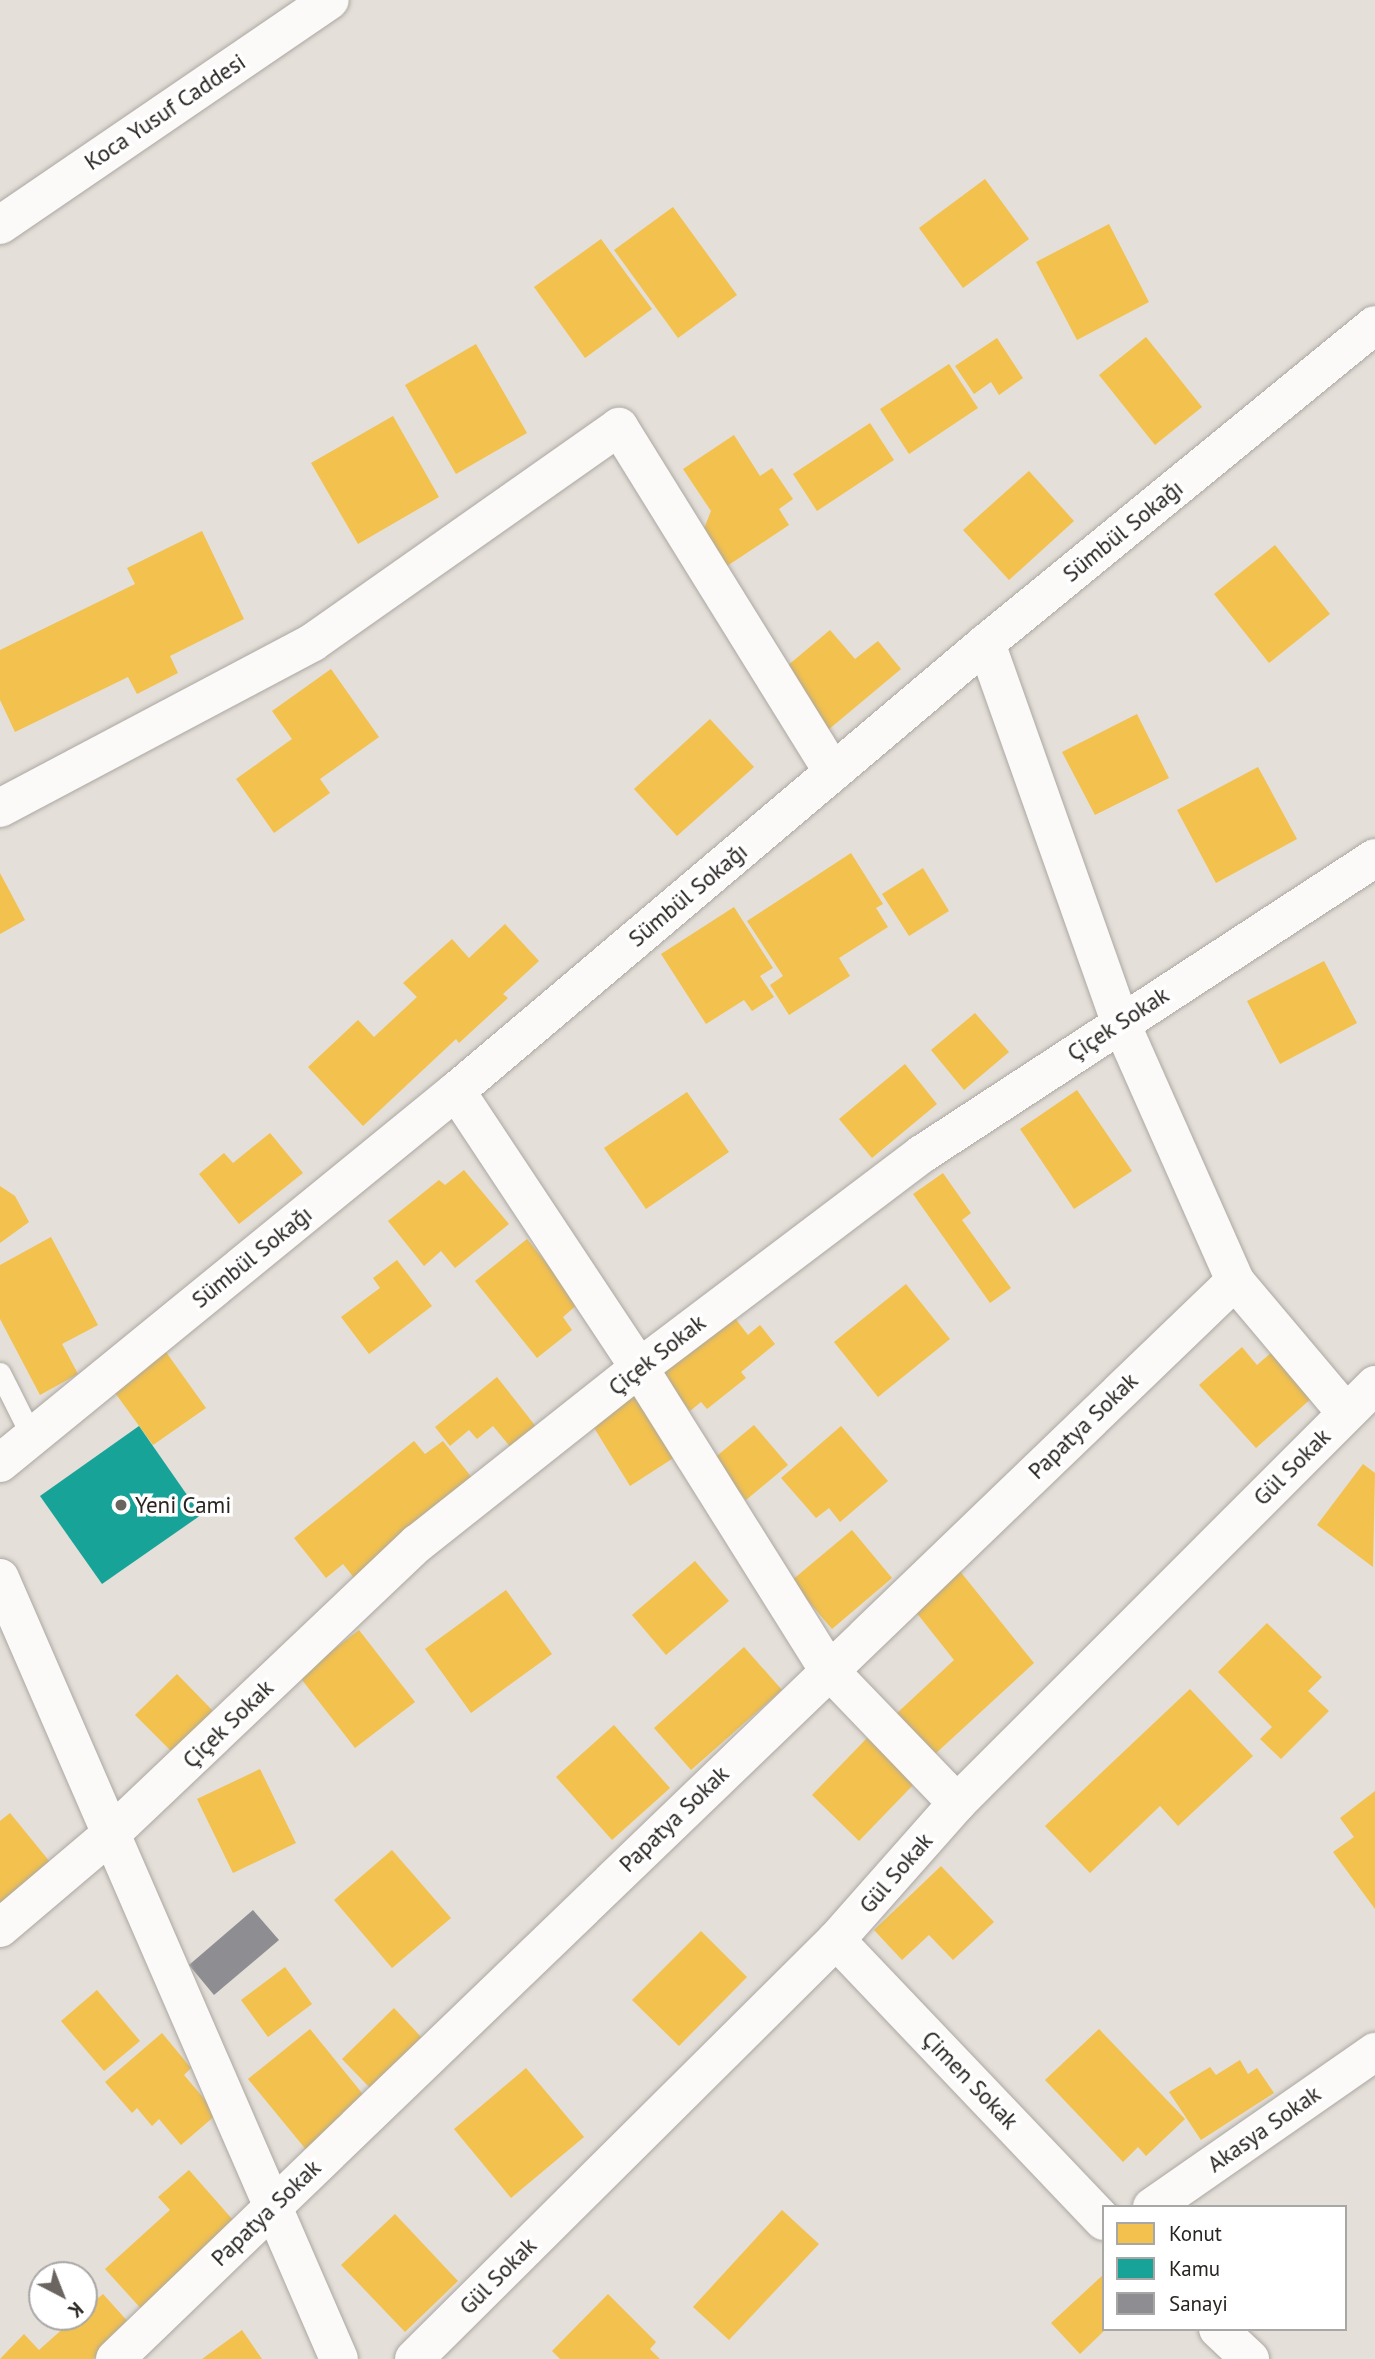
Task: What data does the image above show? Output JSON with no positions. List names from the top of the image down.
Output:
{
  "streets": {
    "street": [
      "Koca Yusuf Caddesi",
      "Sümbül Sokağı",
      "Çiçek Sokak",
      "Papatya Sokak",
      "Gül Sokak",
      "Çimen Sokak",
      "Akasya Sokak"
    ]
  },
  "crossings": [
    ["Gül Sokak", "Çimen Sokak"]
  ],
  "places": ["Yeni Cami"],
  "legend": ["Konut", "Kamu", "Sanayi"],
  "north": "bottom right"
}
